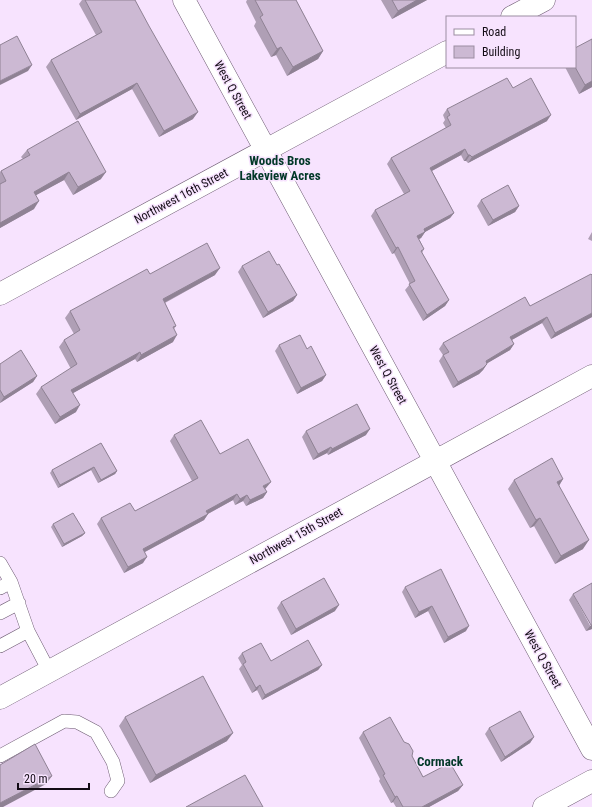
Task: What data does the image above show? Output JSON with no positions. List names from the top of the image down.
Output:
{
  "streets": {
    "street": ["West Q Street", "Northwest 16th Street", "Northwest 15th Street"]
  },
  "crossings": [
    ["West Q Street", "Northwest 16th Street"],
    ["West Q Street", "Northwest 15th Street"]
  ],
  "districts": ["Woods Bros Lakeview Acres", "Cormack"],
  "legend": ["Road", "Building"],
  "scale_bar": "20 m"
}
